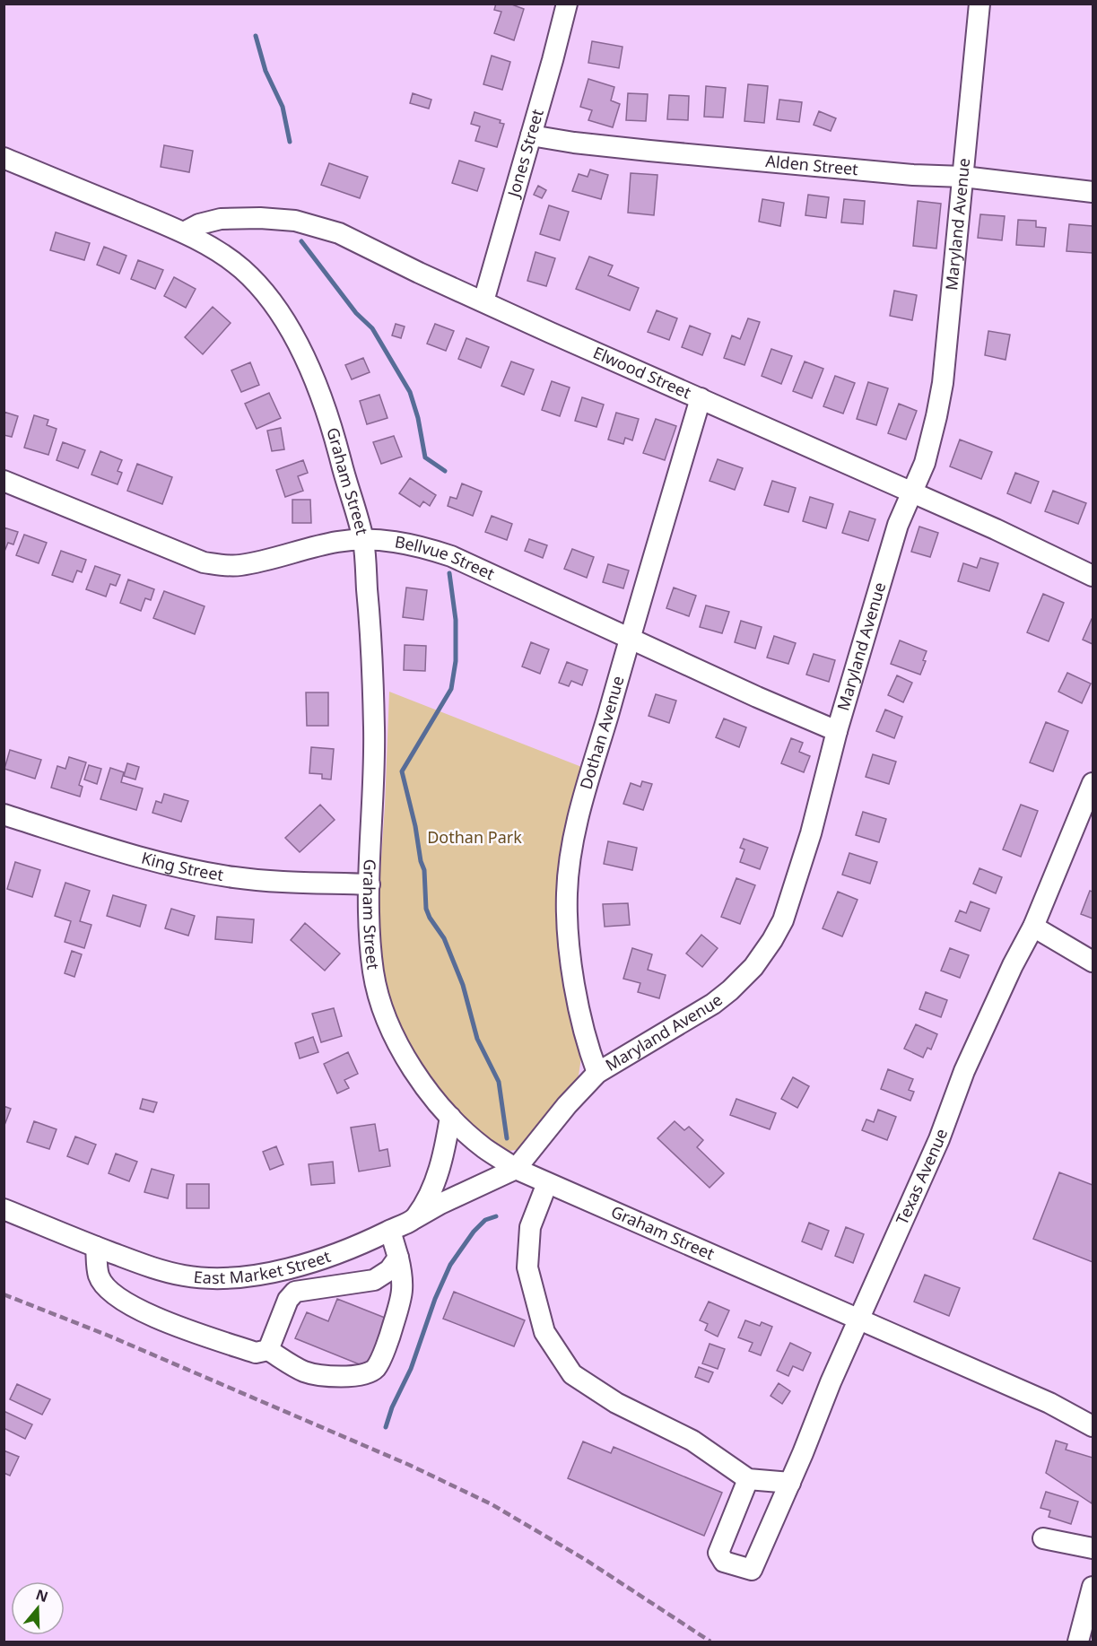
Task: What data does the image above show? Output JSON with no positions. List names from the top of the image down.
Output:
{
  "streets": {
    "street": [
      "Jones Street",
      "Alden Street",
      "Maryland Avenue",
      "Elwood Street",
      "Graham Street",
      "Bellvue Street",
      "Dothan Avenue",
      "King Street",
      "Texas Avenue",
      "East Market Street"
    ]
  },
  "crossings": [
    ["Jones Street", "Alden Street"],
    ["Jones Street", "Elwood Street"],
    ["Alden Street", "Maryland Avenue"],
    ["Maryland Avenue", "Elwood Street"],
    ["Maryland Avenue", "Graham Street"],
    ["Maryland Avenue", "Bellvue Street"],
    ["Maryland Avenue", "Dothan Avenue"],
    ["Maryland Avenue", "East Market Street"],
    ["Elwood Street", "Graham Street"],
    ["Elwood Street", "Dothan Avenue"],
    ["Graham Street", "Bellvue Street"],
    ["Graham Street", "King Street"],
    ["Graham Street", "Texas Avenue"],
    ["Graham Street", "East Market Street"],
    ["Bellvue Street", "Dothan Avenue"]
  ],
  "parks": ["Dothan Park"],
  "north": "top"
}
